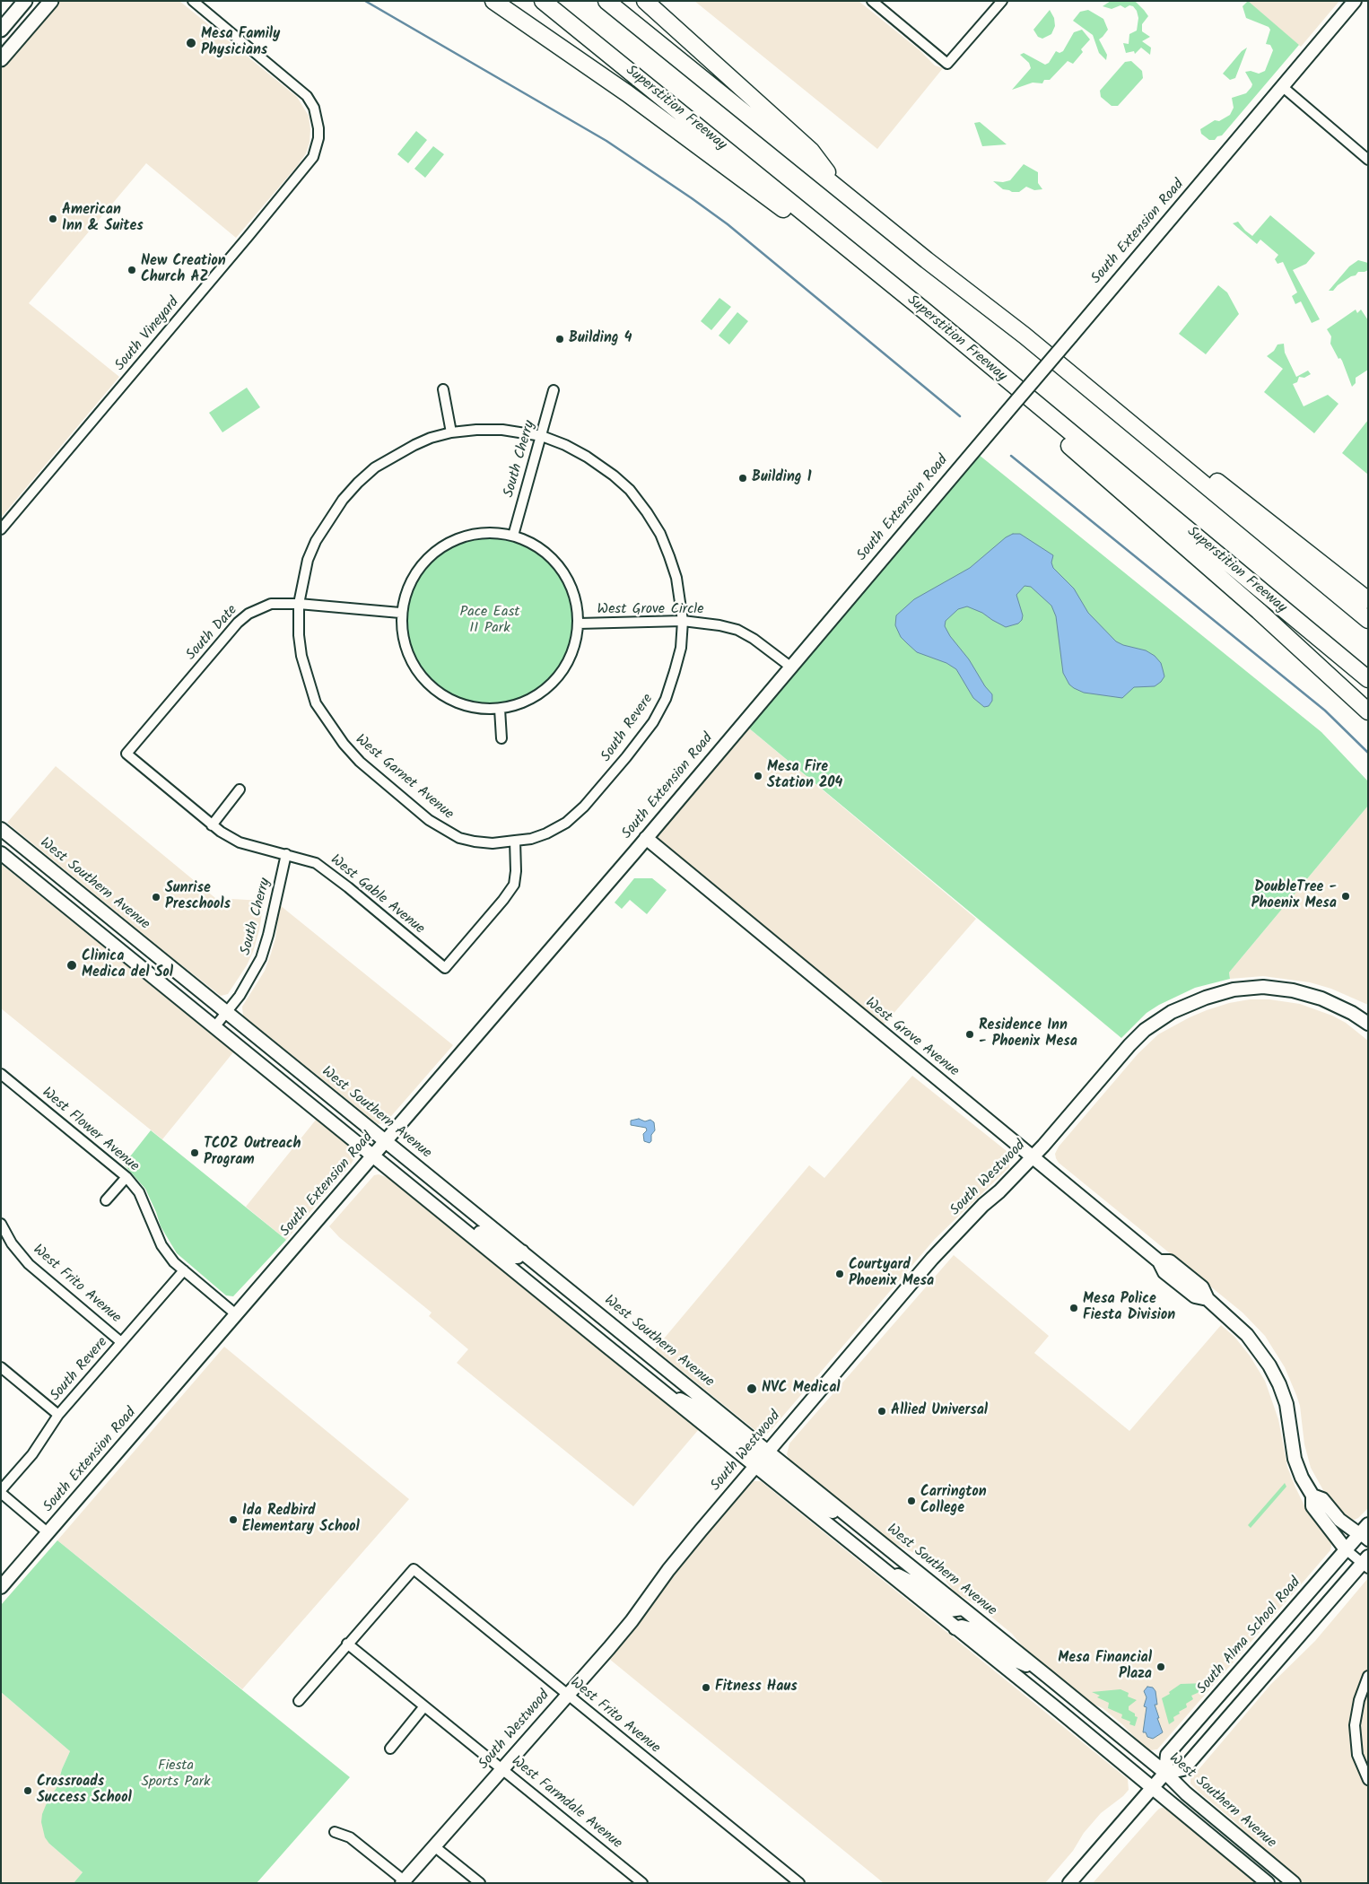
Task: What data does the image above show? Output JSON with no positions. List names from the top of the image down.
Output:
{
  "streets": {
    "highway": ["Superstition Freeway"],
    "main road": [
      "South Extension Road",
      "West Southern Avenue",
      "West Grove Avenue",
      "South Westwood",
      "South Alma School Road"
    ],
    "street": [
      "South Vineyard",
      "South Cherry",
      "West Grove Circle",
      "South Date",
      "South Revere",
      "West Garnet Avenue",
      "West Gable Avenue",
      "West Flower Avenue",
      "West Frito Avenue",
      "West Farmdale Avenue"
    ]
  },
  "crossings": [
    ["South Extension Road", "West Grove Circle"],
    ["South Extension Road", "West Southern Avenue"],
    ["South Extension Road", "West Grove Avenue"],
    ["South Extension Road", "West Flower Avenue"],
    ["South Cherry", "West Grove Circle"],
    ["South Cherry", "South Revere"],
    ["South Cherry", "West Southern Avenue"],
    ["South Cherry", "West Gable Avenue"],
    ["West Grove Circle", "South Revere"],
    ["South Date", "West Garnet Avenue"],
    ["South Date", "West Gable Avenue"],
    ["South Revere", "West Garnet Avenue"],
    ["South Revere", "West Gable Avenue"],
    ["South Revere", "West Flower Avenue"],
    ["South Revere", "West Frito Avenue"],
    ["West Garnet Avenue", "West Gable Avenue"],
    ["West Southern Avenue", "South Westwood"],
    ["West Southern Avenue", "South Alma School Road"],
    ["West Grove Avenue", "South Westwood"],
    ["West Grove Avenue", "South Alma School Road"],
    ["South Westwood", "West Frito Avenue"],
    ["South Westwood", "West Farmdale Avenue"],
    ["West Frito Avenue", "West Farmdale Avenue"]
  ],
  "parks": ["Pace East II Park", "Fiesta Sports Park"],
  "places": [
    "Mesa Family Physicians",
    "American Inn & Suites",
    "New Creation Church AZ",
    "Building 4",
    "Building 1",
    "Mesa Fire Station 204",
    "DoubleTree - Phoenix Mesa",
    "Sunrise Preschools",
    "Clinica Medica del Sol",
    "Residence Inn - Phoenix Mesa",
    "TCOZ Outreach Program",
    "Courtyard Phoenix Mesa",
    "Mesa Police Fiesta Division",
    "NVC Medical",
    "Allied Universal",
    "Carrington College",
    "Ida Redbird Elementary School",
    "Mesa Financial Plaza",
    "Fitness Haus",
    "Crossroads Success School"
  ]
}
